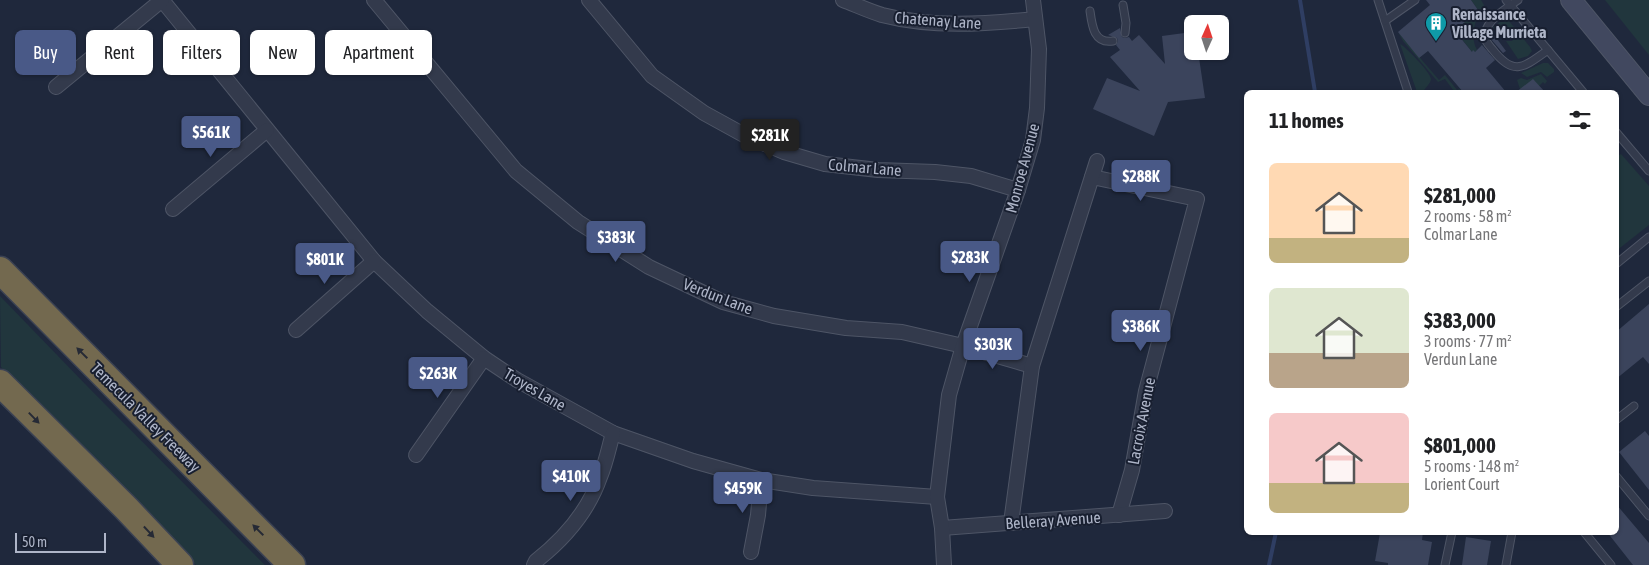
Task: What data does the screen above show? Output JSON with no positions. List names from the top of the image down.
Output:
{
  "streets": {
    "highway": ["Temecula Valley Freeway"],
    "street": [
      "Chatenay Lane",
      "Colmar Lane",
      "Monroe Avenue",
      "Verdun Lane",
      "Troyes Lane",
      "Lacroix Avenue",
      "Belleray Avenue"
    ]
  },
  "crossings": [
    ["Chatenay Lane", "Monroe Avenue"],
    ["Colmar Lane", "Monroe Avenue"],
    ["Monroe Avenue", "Verdun Lane"],
    ["Monroe Avenue", "Troyes Lane"],
    ["Monroe Avenue", "Belleray Avenue"],
    ["Lacroix Avenue", "Belleray Avenue"]
  ],
  "places": {
    "building": ["Renaissance Village Murrieta"]
  },
  "scale_bar": "50 m",
  "north": "top",
  "page": {
    "chip": [
      "Buy",
      "Rent",
      "Filters",
      "New",
      "Apartment"
    ],
    "heading": "11 homes",
    "price": [
      "$561K",
      "$281K",
      "$288K",
      "$383K",
      "$283K",
      "$801K",
      "$386K",
      "$303K",
      "$263K",
      "$410K",
      "$459K"
    ],
    "list": [
      {
        "name": "$281,000",
        "note": "2 rooms · 58 m² · Colmar Lane"
      },
      {
        "name": "$383,000",
        "note": "3 rooms · 77 m² · Verdun Lane"
      },
      {
        "name": "$801,000",
        "note": "5 rooms · 148 m² · Lorient Court"
      }
    ],
    "scale": "50 m"
  }
}
